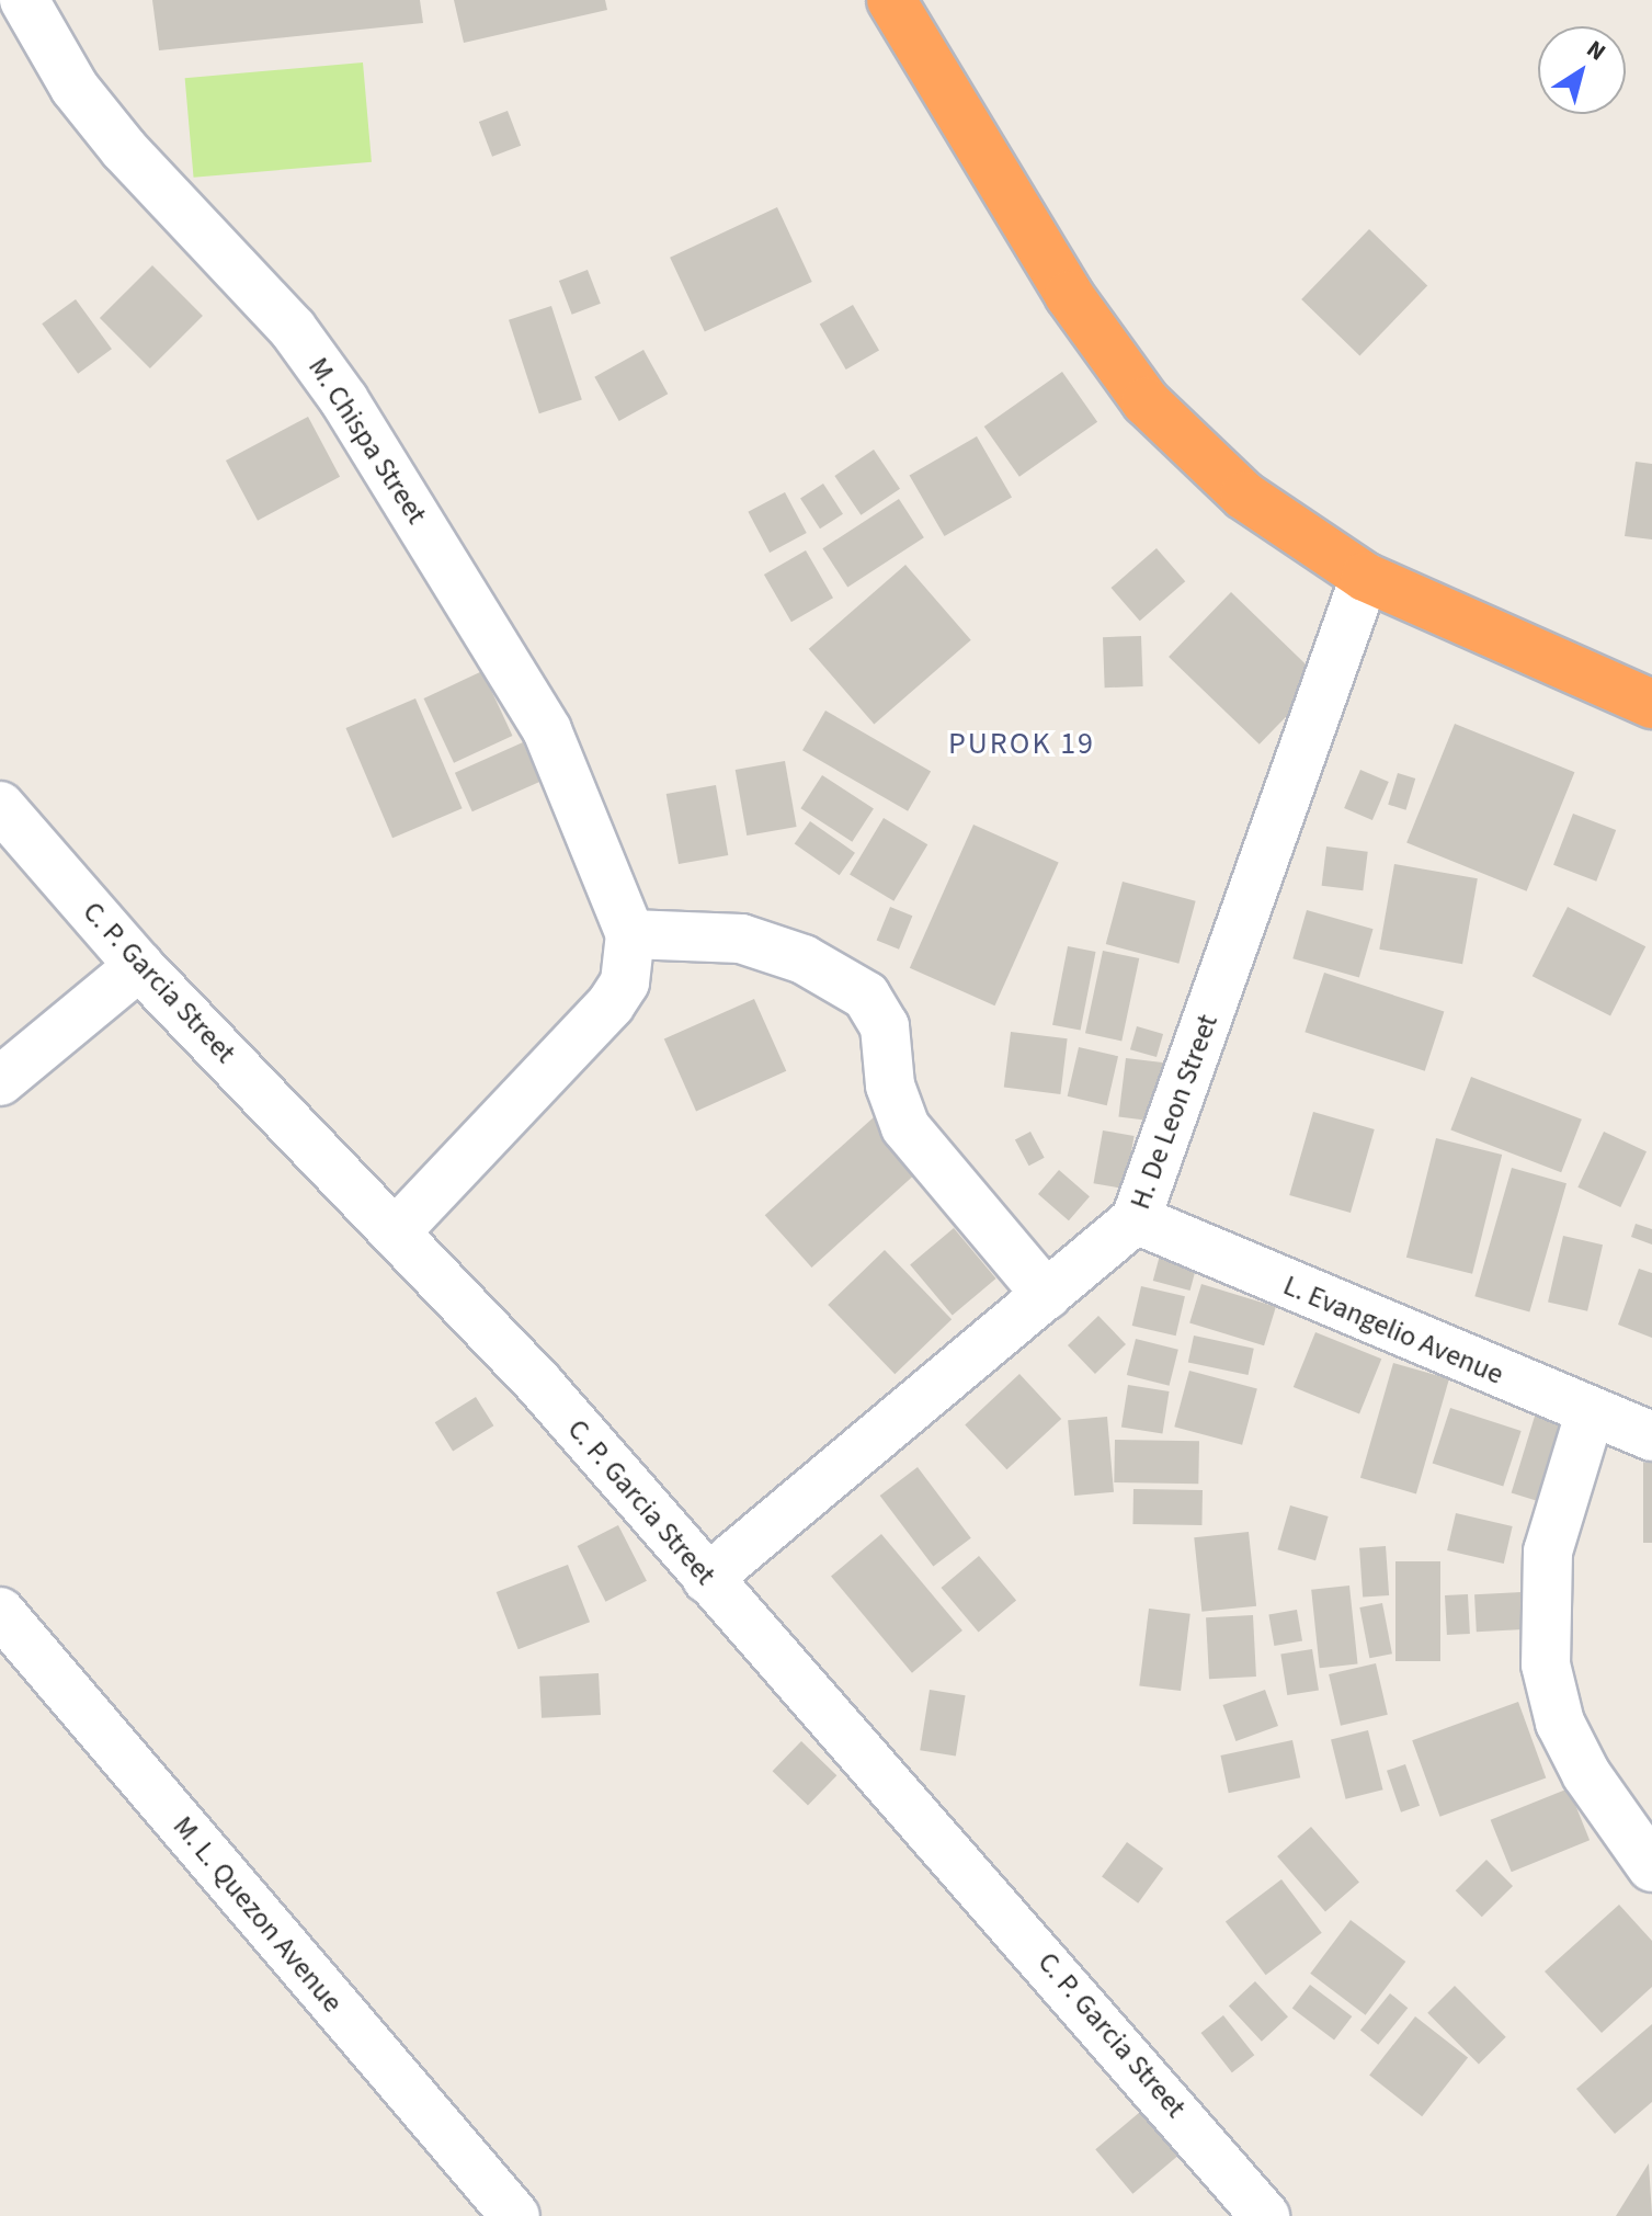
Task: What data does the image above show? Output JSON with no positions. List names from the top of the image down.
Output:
{
  "streets": {
    "street": [
      "M. Chispa Street",
      "C. P. Garcia Street",
      "H. De Leon Street",
      "L. Evangelio Avenue",
      "M. L. Quezon Avenue"
    ]
  },
  "crossings": [
    ["C. P. Garcia Street", "H. De Leon Street"],
    ["H. De Leon Street", "L. Evangelio Avenue"]
  ],
  "districts": ["PUROK 19"],
  "north": "top right"
}
